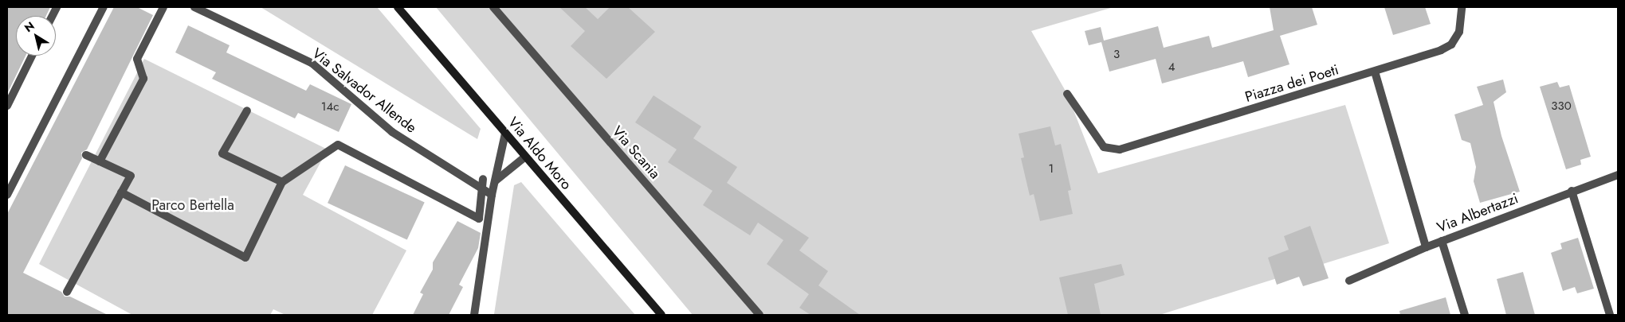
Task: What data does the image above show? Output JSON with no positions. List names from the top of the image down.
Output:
{
  "streets": {
    "main road": ["Via Aldo Moro"],
    "street": [
      "Piazza dei Poeti",
      "Via Salvador Allende",
      "Via Scania",
      "Via Albertazzi"
    ]
  },
  "parks": ["Parco Bertella"],
  "house_numbers": [
    "3",
    "4",
    "330",
    "14c",
    "1"
  ],
  "north": "top left"
}
